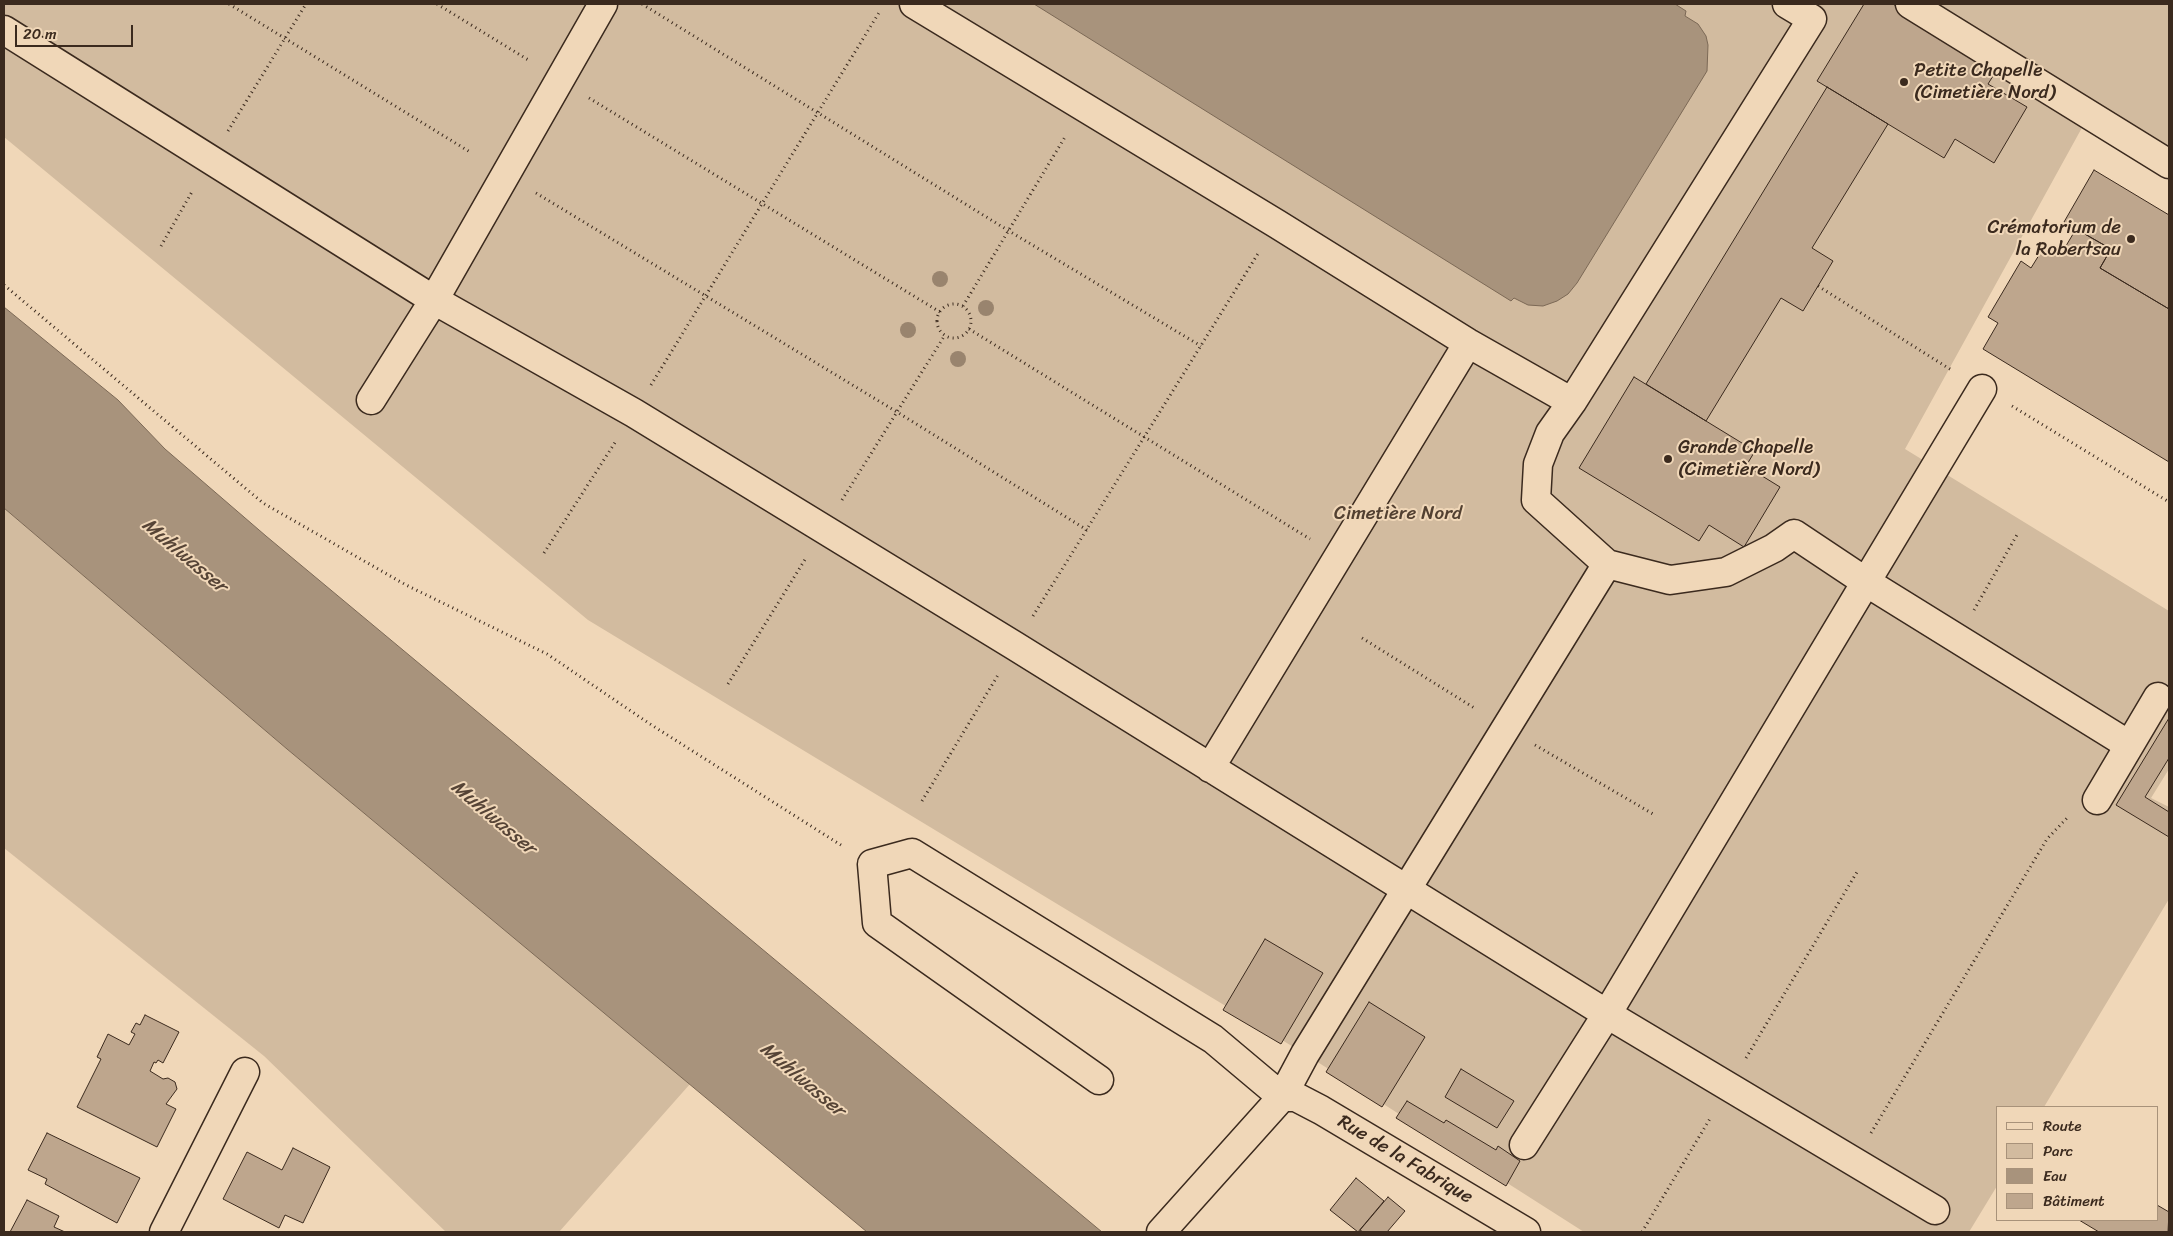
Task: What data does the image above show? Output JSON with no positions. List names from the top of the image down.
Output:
{
  "streets": {
    "street": ["Rue de la Fabrique"]
  },
  "water": ["Muhlwasser"],
  "parks": ["Cimetière Nord"],
  "places": ["Petite Chapelle (Cimetière Nord)", "Crématorium de la Robertsau", "Grande Chapelle (Cimetière Nord)"],
  "legend": [
    "Route",
    "Parc",
    "Eau",
    "Bâtiment"
  ],
  "scale_bar": "20 m"
}
